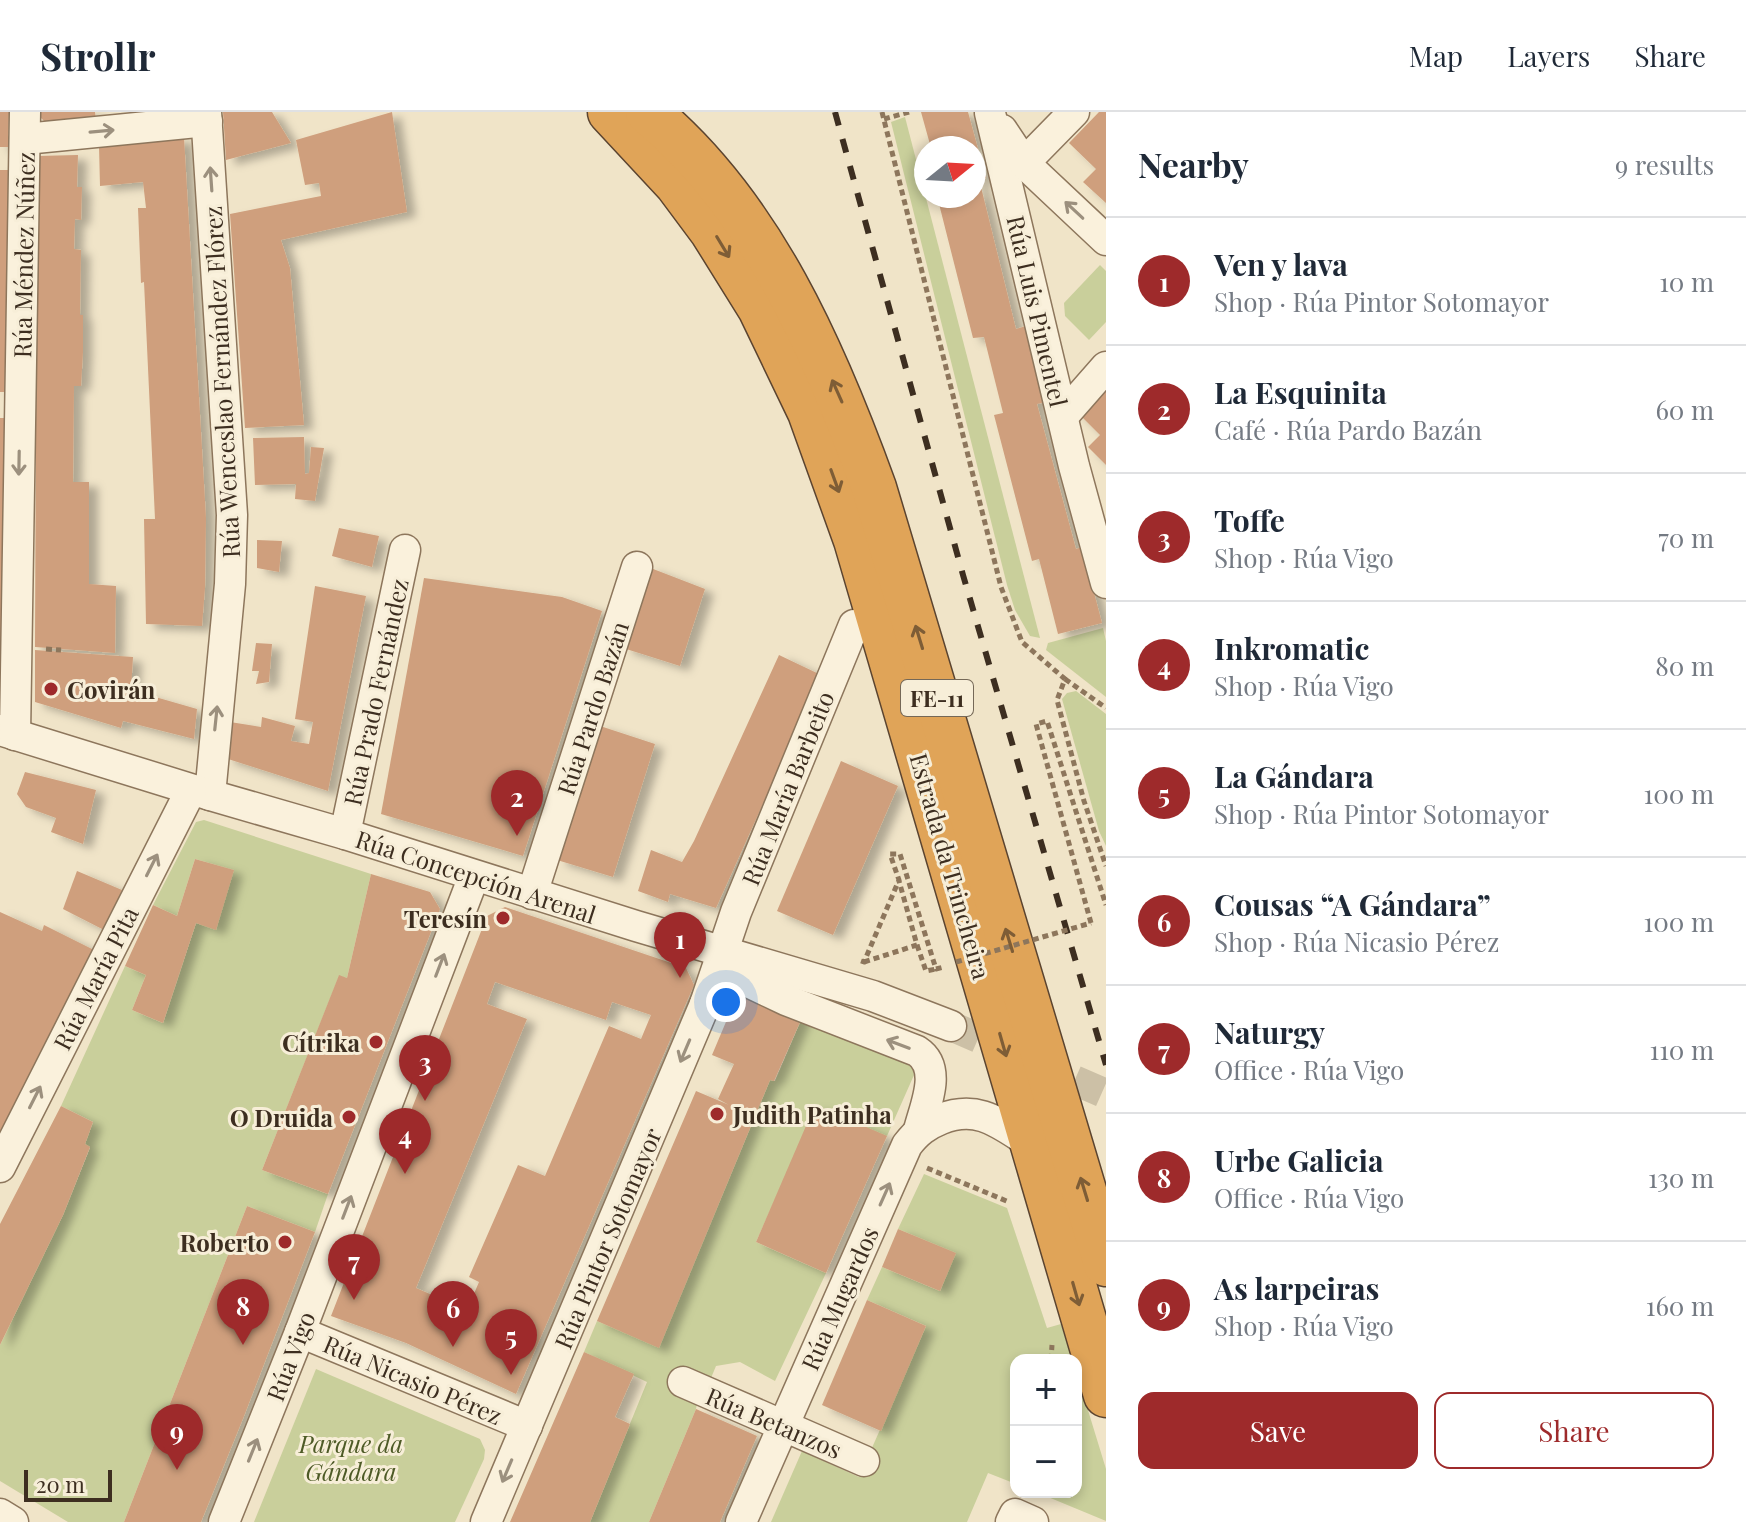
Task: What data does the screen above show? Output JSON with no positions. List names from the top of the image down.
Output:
{
  "streets": {
    "highway": ["FE-11", "Estrada da Trincheira"],
    "street": [
      "Rúa Méndez Núñez",
      "Rúa Luis Pimentel",
      "Rúa Wenceslao Fernández Flórez",
      "Rúa Prado Fernández",
      "Rúa Pardo Bazán",
      "Rúa María Barbeito",
      "Rúa Concepción Arenal",
      "Rúa María Pita",
      "Rúa Pintor Sotomayor",
      "Rúa Mugardos",
      "Rúa Vigo",
      "Rúa Nicasio Pérez",
      "Rúa Betanzos"
    ]
  },
  "crossings": [
    ["Rúa Méndez Núñez", "Rúa Concepción Arenal"],
    ["Rúa Wenceslao Fernández Flórez", "Rúa Concepción Arenal"],
    ["Rúa Wenceslao Fernández Flórez", "Rúa María Pita"],
    ["Rúa Prado Fernández", "Rúa Concepción Arenal"],
    ["Rúa Pardo Bazán", "Rúa Concepción Arenal"],
    ["Rúa María Barbeito", "Rúa Concepción Arenal"],
    ["Rúa María Barbeito", "Rúa Pintor Sotomayor"],
    ["Rúa Concepción Arenal", "Rúa María Pita"],
    ["Rúa Concepción Arenal", "Rúa Pintor Sotomayor"],
    ["Rúa Concepción Arenal", "Rúa Vigo"],
    ["Rúa Pintor Sotomayor", "Rúa Nicasio Pérez"],
    ["Rúa Mugardos", "Rúa Betanzos"],
    ["Rúa Vigo", "Rúa Nicasio Pérez"]
  ],
  "one_way": [
    "Rúa Méndez Núñez",
    "Rúa Wenceslao Fernández Flórez",
    "Rúa María Pita",
    "Rúa Pintor Sotomayor",
    "Rúa Mugardos",
    "Rúa Vigo"
  ],
  "parks": ["Parque da Gándara"],
  "places": [
    "Covirán",
    "Teresín",
    "Cítrika",
    "Judith Patinha",
    "O Druida",
    "Roberto"
  ],
  "scale_bar": "20 m",
  "north": "right",
  "page": {
    "header": "Strollr",
    "nav": ["Map", "Layers", "Share"],
    "heading": ["Nearby", "9 results"],
    "list": [
      {
        "mark": "1",
        "name": "Ven y lava",
        "note": "Shop · Rúa Pintor Sotomayor",
        "value": "10 m"
      },
      {
        "mark": "2",
        "name": "La Esquinita",
        "note": "Café · Rúa Pardo Bazán",
        "value": "60 m"
      },
      {
        "mark": "3",
        "name": "Toffe",
        "note": "Shop · Rúa Vigo",
        "value": "70 m"
      },
      {
        "mark": "4",
        "name": "Inkromatic",
        "note": "Shop · Rúa Vigo",
        "value": "80 m"
      },
      {
        "mark": "5",
        "name": "La Gándara",
        "note": "Shop · Rúa Pintor Sotomayor",
        "value": "100 m"
      },
      {
        "mark": "6",
        "name": "Cousas “A Gándara”",
        "note": "Shop · Rúa Nicasio Pérez",
        "value": "100 m"
      },
      {
        "mark": "7",
        "name": "Naturgy",
        "note": "Office · Rúa Vigo",
        "value": "110 m"
      },
      {
        "mark": "8",
        "name": "Urbe Galicia",
        "note": "Office · Rúa Vigo",
        "value": "130 m"
      },
      {
        "mark": "9",
        "name": "As larpeiras",
        "note": "Shop · Rúa Vigo",
        "value": "160 m"
      }
    ],
    "pins": [
      "2",
      "1",
      "3",
      "4",
      "7",
      "8",
      "6",
      "5",
      "9"
    ],
    "map_buttons": ["+", "−"],
    "buttons": ["Save", "Share"],
    "scale": "20 m"
  }
}
